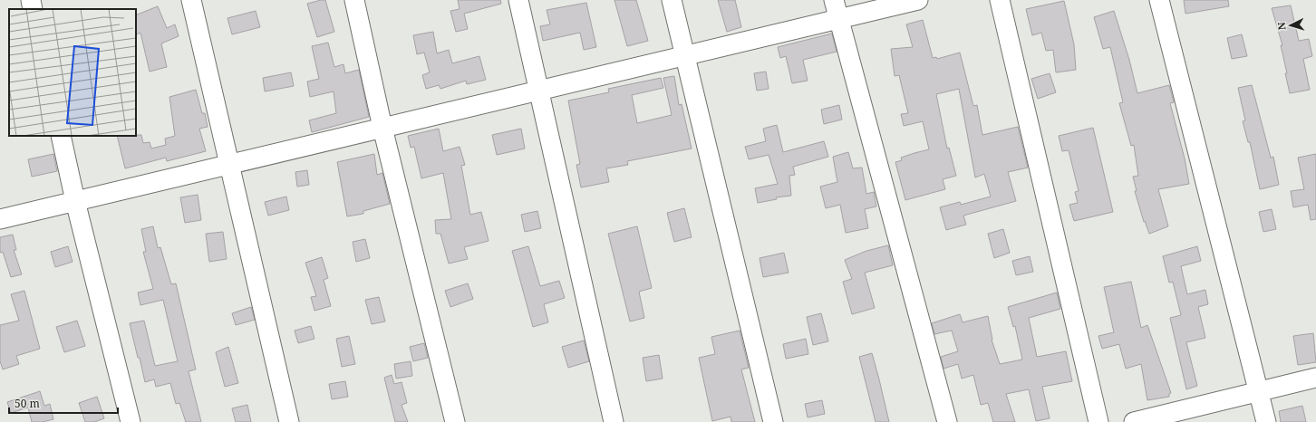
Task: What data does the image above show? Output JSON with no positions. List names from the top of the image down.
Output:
{
  "scale_bar": "50 m",
  "north": "left"
}
